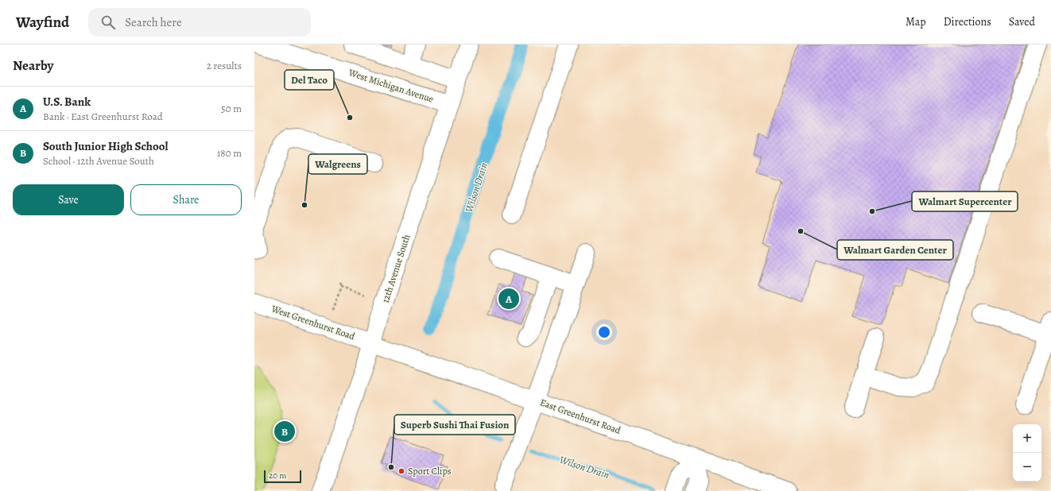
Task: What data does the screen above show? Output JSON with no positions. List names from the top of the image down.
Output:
{
  "streets": {
    "main road": [
      "West Michigan Avenue",
      "12th Avenue South",
      "West Greenhurst Road",
      "East Greenhurst Road"
    ]
  },
  "crossings": [
    ["West Michigan Avenue", "12th Avenue South"],
    ["12th Avenue South", "West Greenhurst Road"],
    ["12th Avenue South", "East Greenhurst Road"],
    ["West Greenhurst Road", "East Greenhurst Road"]
  ],
  "water": ["Wilson Drain"],
  "places": [
    "Del Taco",
    "Walgreens",
    "Walmart Supercenter",
    "Walmart Garden Center",
    "Superb Sushi Thai Fusion",
    "Sport Clips"
  ],
  "scale_bar": "20 m",
  "page": {
    "header": "Wayfind",
    "search": "Search here",
    "nav": ["Map", "Directions", "Saved"],
    "heading": ["Nearby", "2 results"],
    "list": [
      {
        "mark": "A",
        "name": "U.S. Bank",
        "note": "Bank · East Greenhurst Road",
        "value": "50 m"
      },
      {
        "mark": "B",
        "name": "South Junior High School",
        "note": "School · 12th Avenue South",
        "value": "180 m"
      }
    ],
    "buttons": ["Save", "Share"],
    "pins": ["A", "B"],
    "map_buttons": ["+", "−"],
    "scale": "20 m"
  }
}
